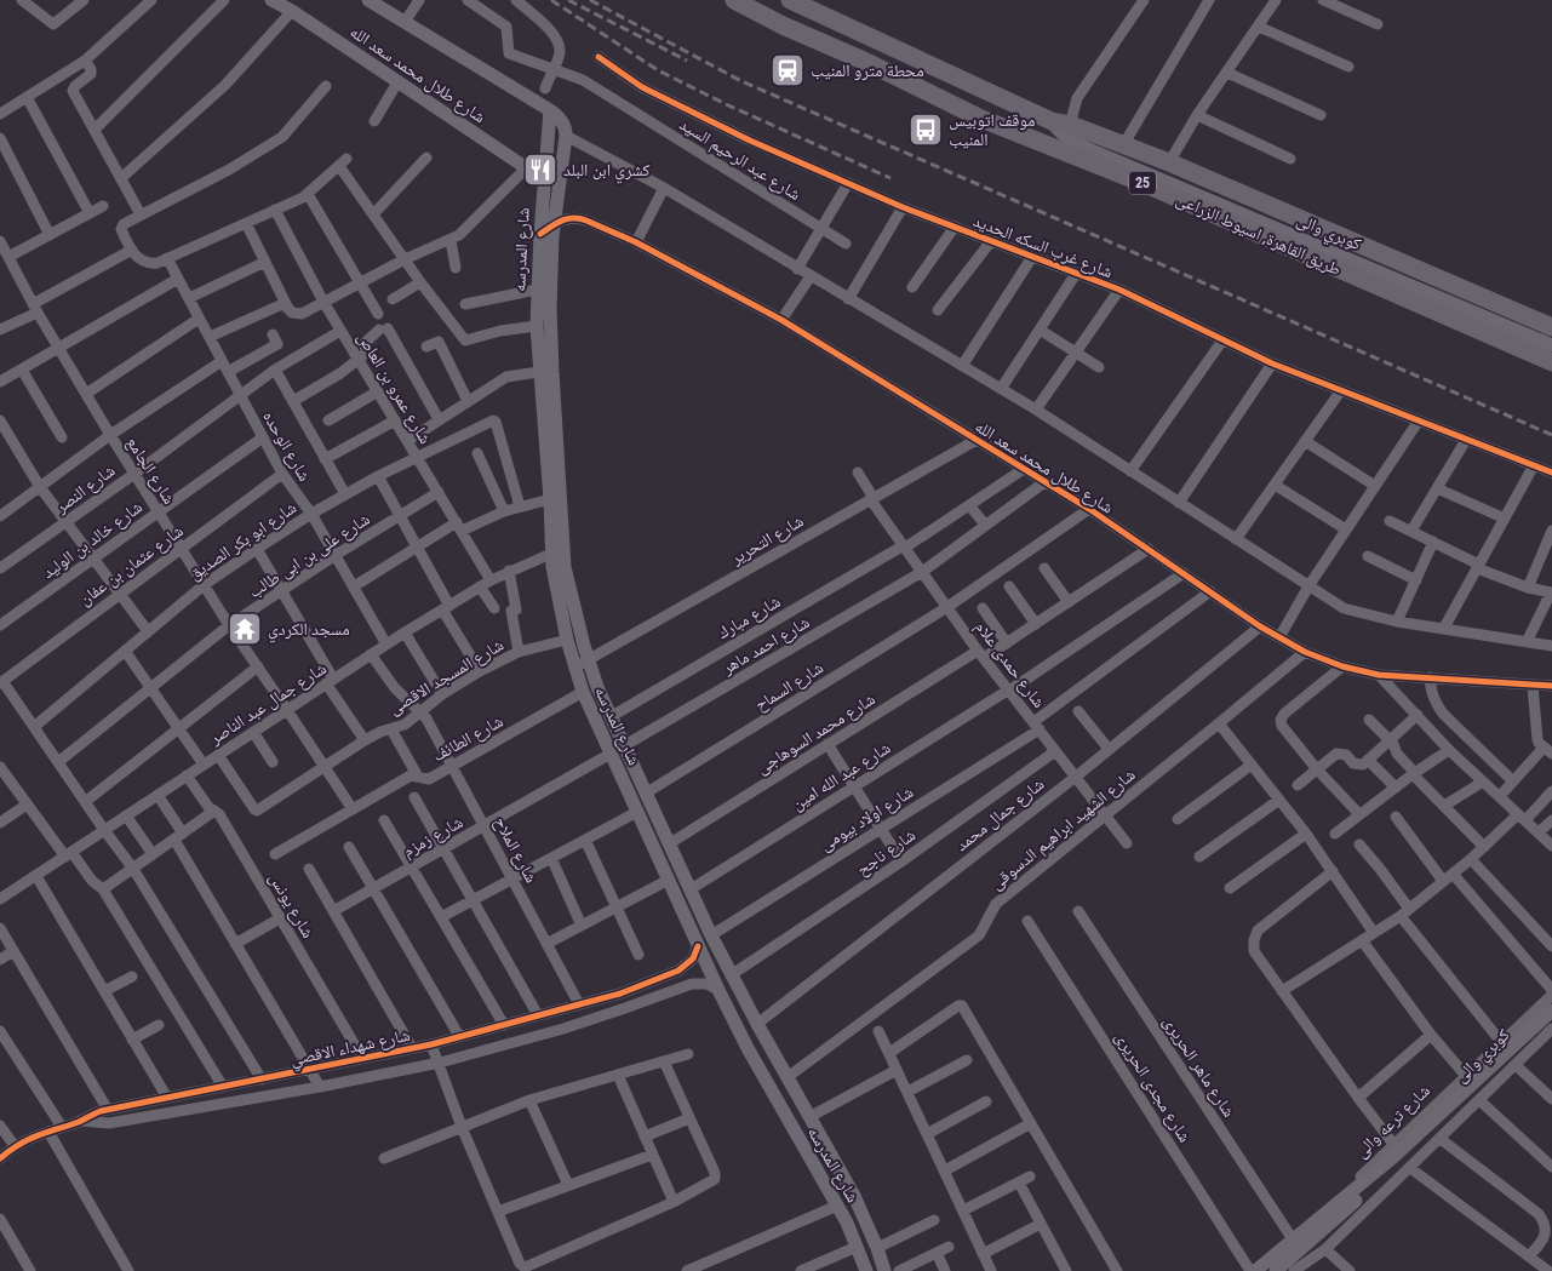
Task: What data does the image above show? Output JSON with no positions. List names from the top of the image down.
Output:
{
  "streets": {
    "highway": ["25", "طريق القاهرة, اسيوط الزراعى"],
    "main road": [
      "شارع طلال محمد سعد الله",
      "كوبري والى",
      "شارع المدرسه",
      "شارع ترعه والى"
    ],
    "street": [
      "شارع عبد الرحيم السيد",
      "شارع غرب السكه الحديد",
      "شارع عمرو بن العاص",
      "شارع الوحده",
      "شارع الجامع",
      "شارع النصر",
      "شارع خالد بن الوليد",
      "شارع التحرير",
      "شارع ابو بكر الصديق",
      "شارع على بن ابى طالب",
      "شارع عثمان بن عفان",
      "شارع مبارك",
      "شارع احمد ماهر",
      "شارع حمدى علام",
      "شارع المسجد الاقصى",
      "شارع السماح",
      "شارع جمال عبد الناصر",
      "شارع محمد السوهاجى",
      "شارع الطائف",
      "شارع عبد الله امين",
      "شارع جمال محمد",
      "شارع اولاد بيومى",
      "شارع الشهيد ابراهيم الدسوقى",
      "شارع زمزم",
      "شارع الملاح",
      "شارع ناجح",
      "شارع يونس",
      "شارع شهداء الاقصي",
      "شارع ماهر الحريرى",
      "شارع مجدى الحريرى"
    ]
  },
  "crossings": [
    ["شارع طلال محمد سعد الله", "شارع المدرسه"],
    ["شارع طلال محمد سعد الله", "شارع التحرير"],
    ["شارع طلال محمد سعد الله", "شارع مبارك"],
    ["شارع طلال محمد سعد الله", "شارع احمد ماهر"],
    ["شارع طلال محمد سعد الله", "شارع السماح"],
    ["شارع طلال محمد سعد الله", "شارع محمد السوهاجى"],
    ["شارع طلال محمد سعد الله", "شارع عبد الله امين"],
    ["شارع طلال محمد سعد الله", "شارع جمال محمد"],
    ["شارع طلال محمد سعد الله", "شارع اولاد بيومى"],
    ["شارع طلال محمد سعد الله", "شارع الشهيد ابراهيم الدسوقى"],
    ["كوبري والى", "طريق القاهرة, اسيوط الزراعى"],
    ["كوبري والى", "شارع ترعه والى"],
    ["شارع المدرسه", "شارع التحرير"],
    ["شارع المدرسه", "شارع مبارك"],
    ["شارع المدرسه", "شارع احمد ماهر"],
    ["شارع المدرسه", "شارع المسجد الاقصى"],
    ["شارع المدرسه", "شارع السماح"],
    ["شارع المدرسه", "شارع جمال عبد الناصر"],
    ["شارع المدرسه", "شارع محمد السوهاجى"],
    ["شارع المدرسه", "شارع الطائف"],
    ["شارع المدرسه", "شارع عبد الله امين"],
    ["شارع المدرسه", "شارع جمال محمد"],
    ["شارع المدرسه", "شارع اولاد بيومى"],
    ["شارع المدرسه", "شارع الشهيد ابراهيم الدسوقى"],
    ["شارع المدرسه", "شارع زمزم"],
    ["شارع المدرسه", "شارع ناجح"],
    ["شارع المدرسه", "شارع شهداء الاقصي"],
    ["شارع عمرو بن العاص", "شارع النصر"],
    ["شارع عمرو بن العاص", "شارع ابو بكر الصديق"],
    ["شارع عمرو بن العاص", "شارع على بن ابى طالب"],
    ["شارع عمرو بن العاص", "شارع جمال عبد الناصر"],
    ["شارع الوحده", "شارع النصر"],
    ["شارع الوحده", "شارع خالد بن الوليد"],
    ["شارع الوحده", "شارع ابو بكر الصديق"],
    ["شارع الوحده", "شارع على بن ابى طالب"],
    ["شارع الوحده", "شارع عثمان بن عفان"],
    ["شارع الوحده", "شارع جمال عبد الناصر"],
    ["شارع الجامع", "شارع النصر"],
    ["شارع الجامع", "شارع خالد بن الوليد"],
    ["شارع الجامع", "شارع ابو بكر الصديق"],
    ["شارع الجامع", "شارع على بن ابى طالب"],
    ["شارع الجامع", "شارع عثمان بن عفان"],
    ["شارع الجامع", "شارع المسجد الاقصى"],
    ["شارع الجامع", "شارع جمال عبد الناصر"],
    ["شارع الجامع", "شارع الطائف"],
    ["شارع التحرير", "شارع حمدى علام"],
    ["شارع مبارك", "شارع حمدى علام"],
    ["شارع احمد ماهر", "شارع حمدى علام"],
    ["شارع حمدى علام", "شارع السماح"],
    ["شارع حمدى علام", "شارع محمد السوهاجى"],
    ["شارع حمدى علام", "شارع عبد الله امين"],
    ["شارع حمدى علام", "شارع جمال محمد"],
    ["شارع حمدى علام", "شارع اولاد بيومى"],
    ["شارع حمدى علام", "شارع الشهيد ابراهيم الدسوقى"],
    ["شارع حمدى علام", "شارع ناجح"],
    ["شارع المسجد الاقصى", "شارع جمال عبد الناصر"],
    ["شارع المسجد الاقصى", "شارع الملاح"],
    ["شارع جمال عبد الناصر", "شارع الملاح"],
    ["شارع جمال عبد الناصر", "شارع يونس"],
    ["شارع الطائف", "شارع الملاح"],
    ["شارع زمزم", "شارع الملاح"],
    ["شارع الملاح", "شارع شهداء الاقصي"],
    ["شارع يونس", "شارع شهداء الاقصي"],
    ["شارع ماهر الحريرى", "شارع ترعه والى"]
  ],
  "places": {
    "station": ["محطة مترو المنيب"],
    "bus stop": ["موقف اتوبيس المنيب"],
    "restaurant": ["كشري ابن البلد"],
    "temple": ["مسجد الكردي"]
  }
}
